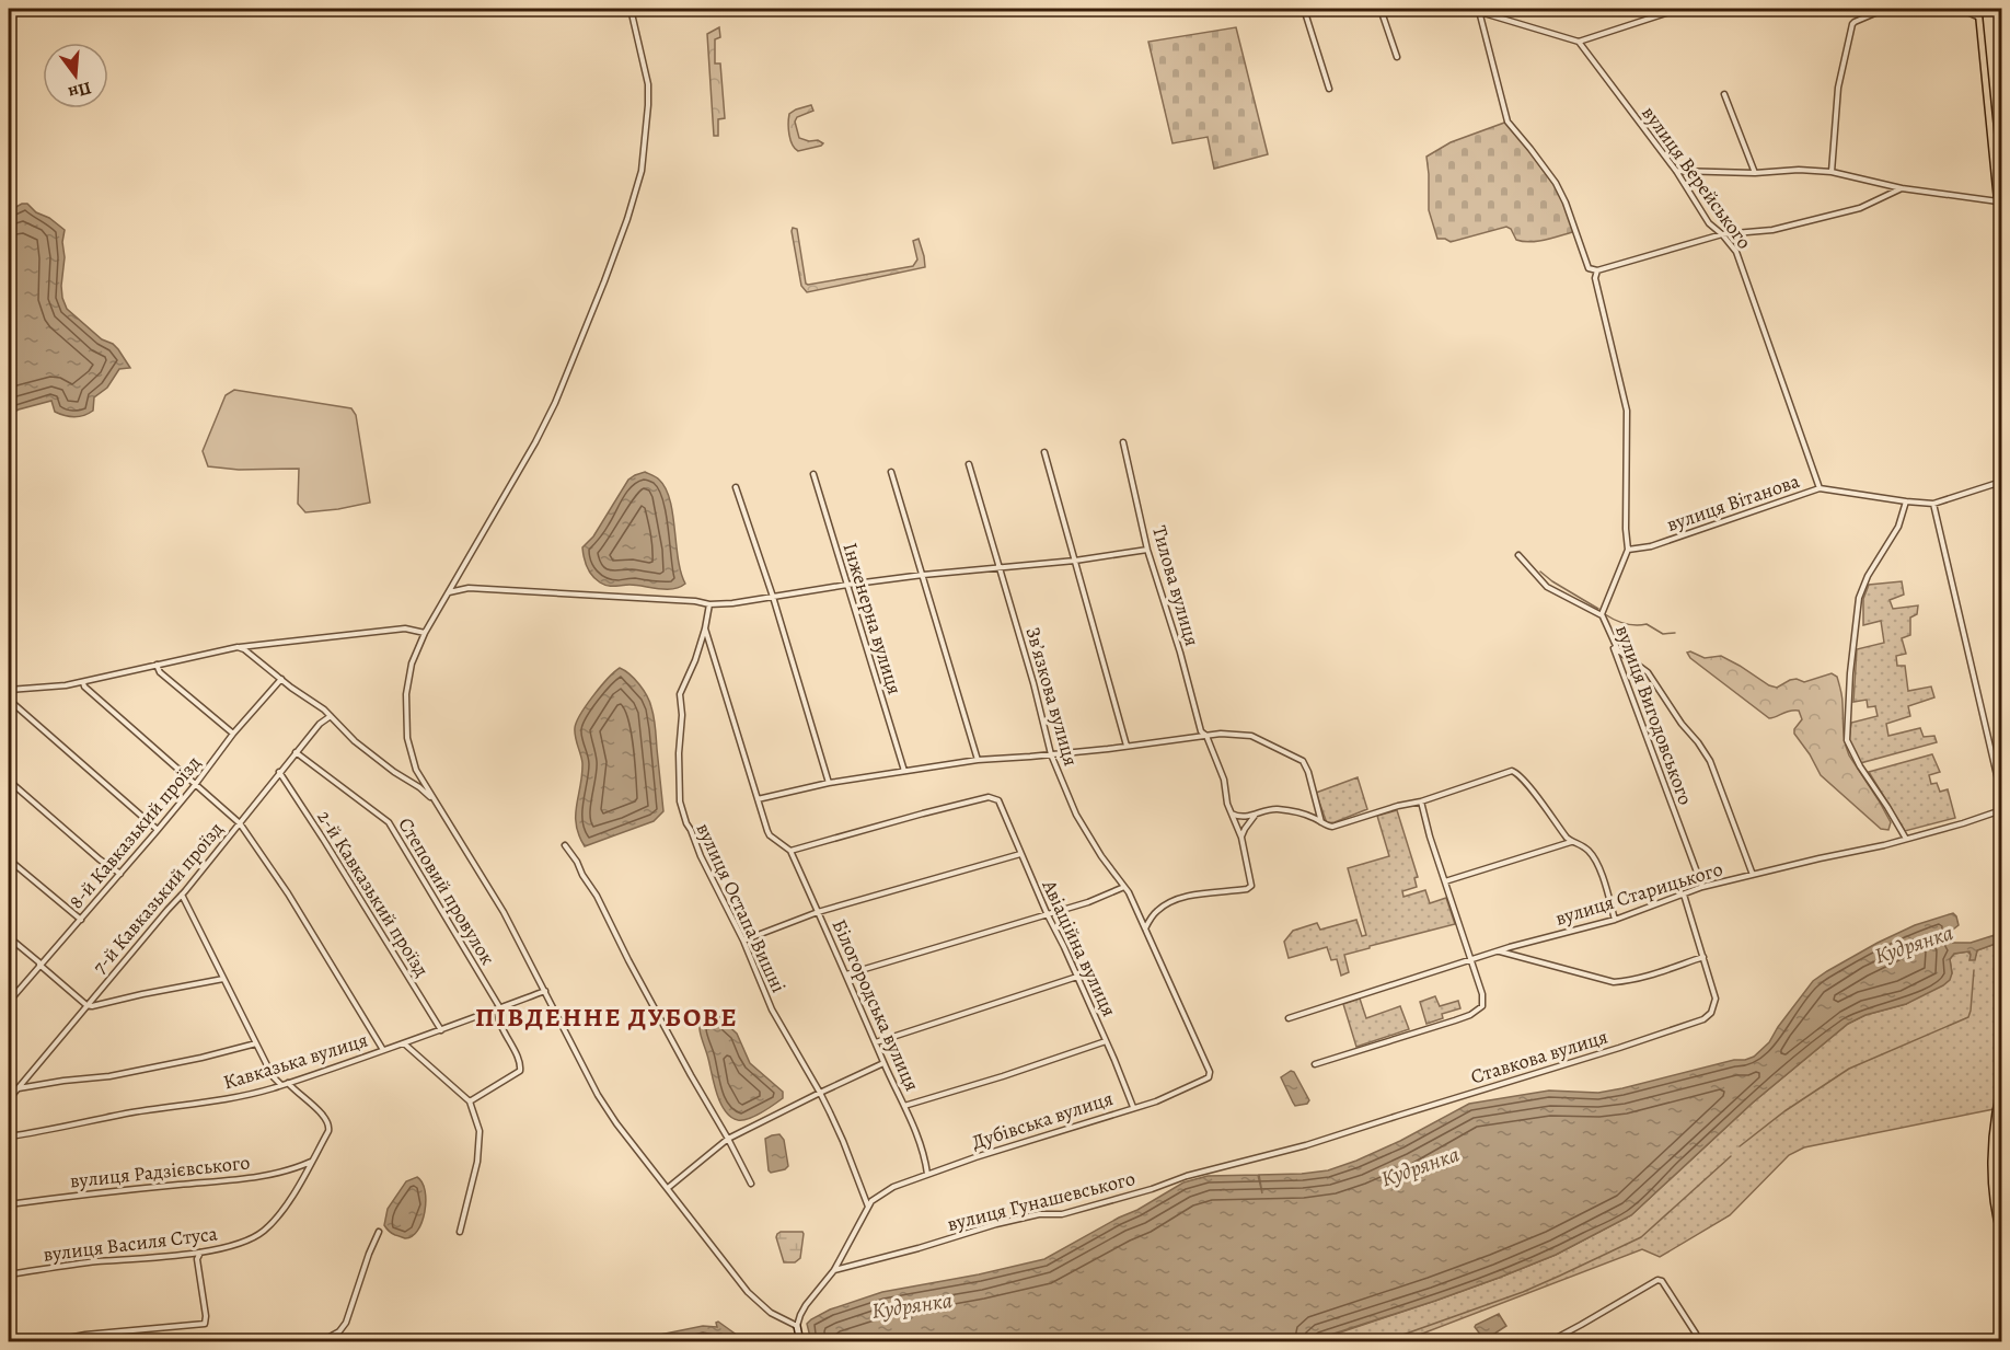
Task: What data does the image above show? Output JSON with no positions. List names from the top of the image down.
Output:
{
  "streets": {
    "street": [
      "вулиця Верейського",
      "вулиця Вітанова",
      "Тилова вулиця",
      "Інженерна вулиця",
      "Звʼязкова вулиця",
      "вулиця Вигодовського",
      "8-й Кавказький проїзд",
      "Степовий провулок",
      "2-й Кавказький проїзд",
      "вулиця Старицького",
      "7-й Кавказький проїзд",
      "вулиця Остапа Вишні",
      "Авіаційна вулиця",
      "Білогородська вулиця",
      "Ставкова вулиця",
      "Кавказька вулиця",
      "Дубівська вулиця",
      "вулиця Радзієвського",
      "вулиця Гунашевського",
      "вулиця Василя Стуса"
    ]
  },
  "crossings": [
    ["вулиця Верейського", "вулиця Вітанова"],
    ["Тилова вулиця", "Дубівська вулиця"],
    ["Звʼязкова вулиця", "Дубівська вулиця"],
    ["вулиця Вигодовського", "вулиця Старицького"],
    ["Степовий провулок", "7-й Кавказький проїзд"],
    ["Степовий провулок", "Кавказька вулиця"],
    ["2-й Кавказький проїзд", "7-й Кавказький проїзд"],
    ["2-й Кавказький проїзд", "Кавказька вулиця"],
    ["вулиця Старицького", "Ставкова вулиця"],
    ["вулиця Остапа Вишні", "Дубівська вулиця"],
    ["Авіаційна вулиця", "Білогородська вулиця"],
    ["Авіаційна вулиця", "Дубівська вулиця"],
    ["Білогородська вулиця", "Дубівська вулиця"],
    ["Ставкова вулиця", "вулиця Гунашевського"],
    ["Кавказька вулиця", "вулиця Василя Стуса"],
    ["Дубівська вулиця", "вулиця Гунашевського"],
    ["вулиця Радзієвського", "вулиця Василя Стуса"]
  ],
  "districts": ["ПІВДЕННЕ ДУБОВЕ"],
  "water": ["Кудрянка"],
  "north": "bottom"
}
